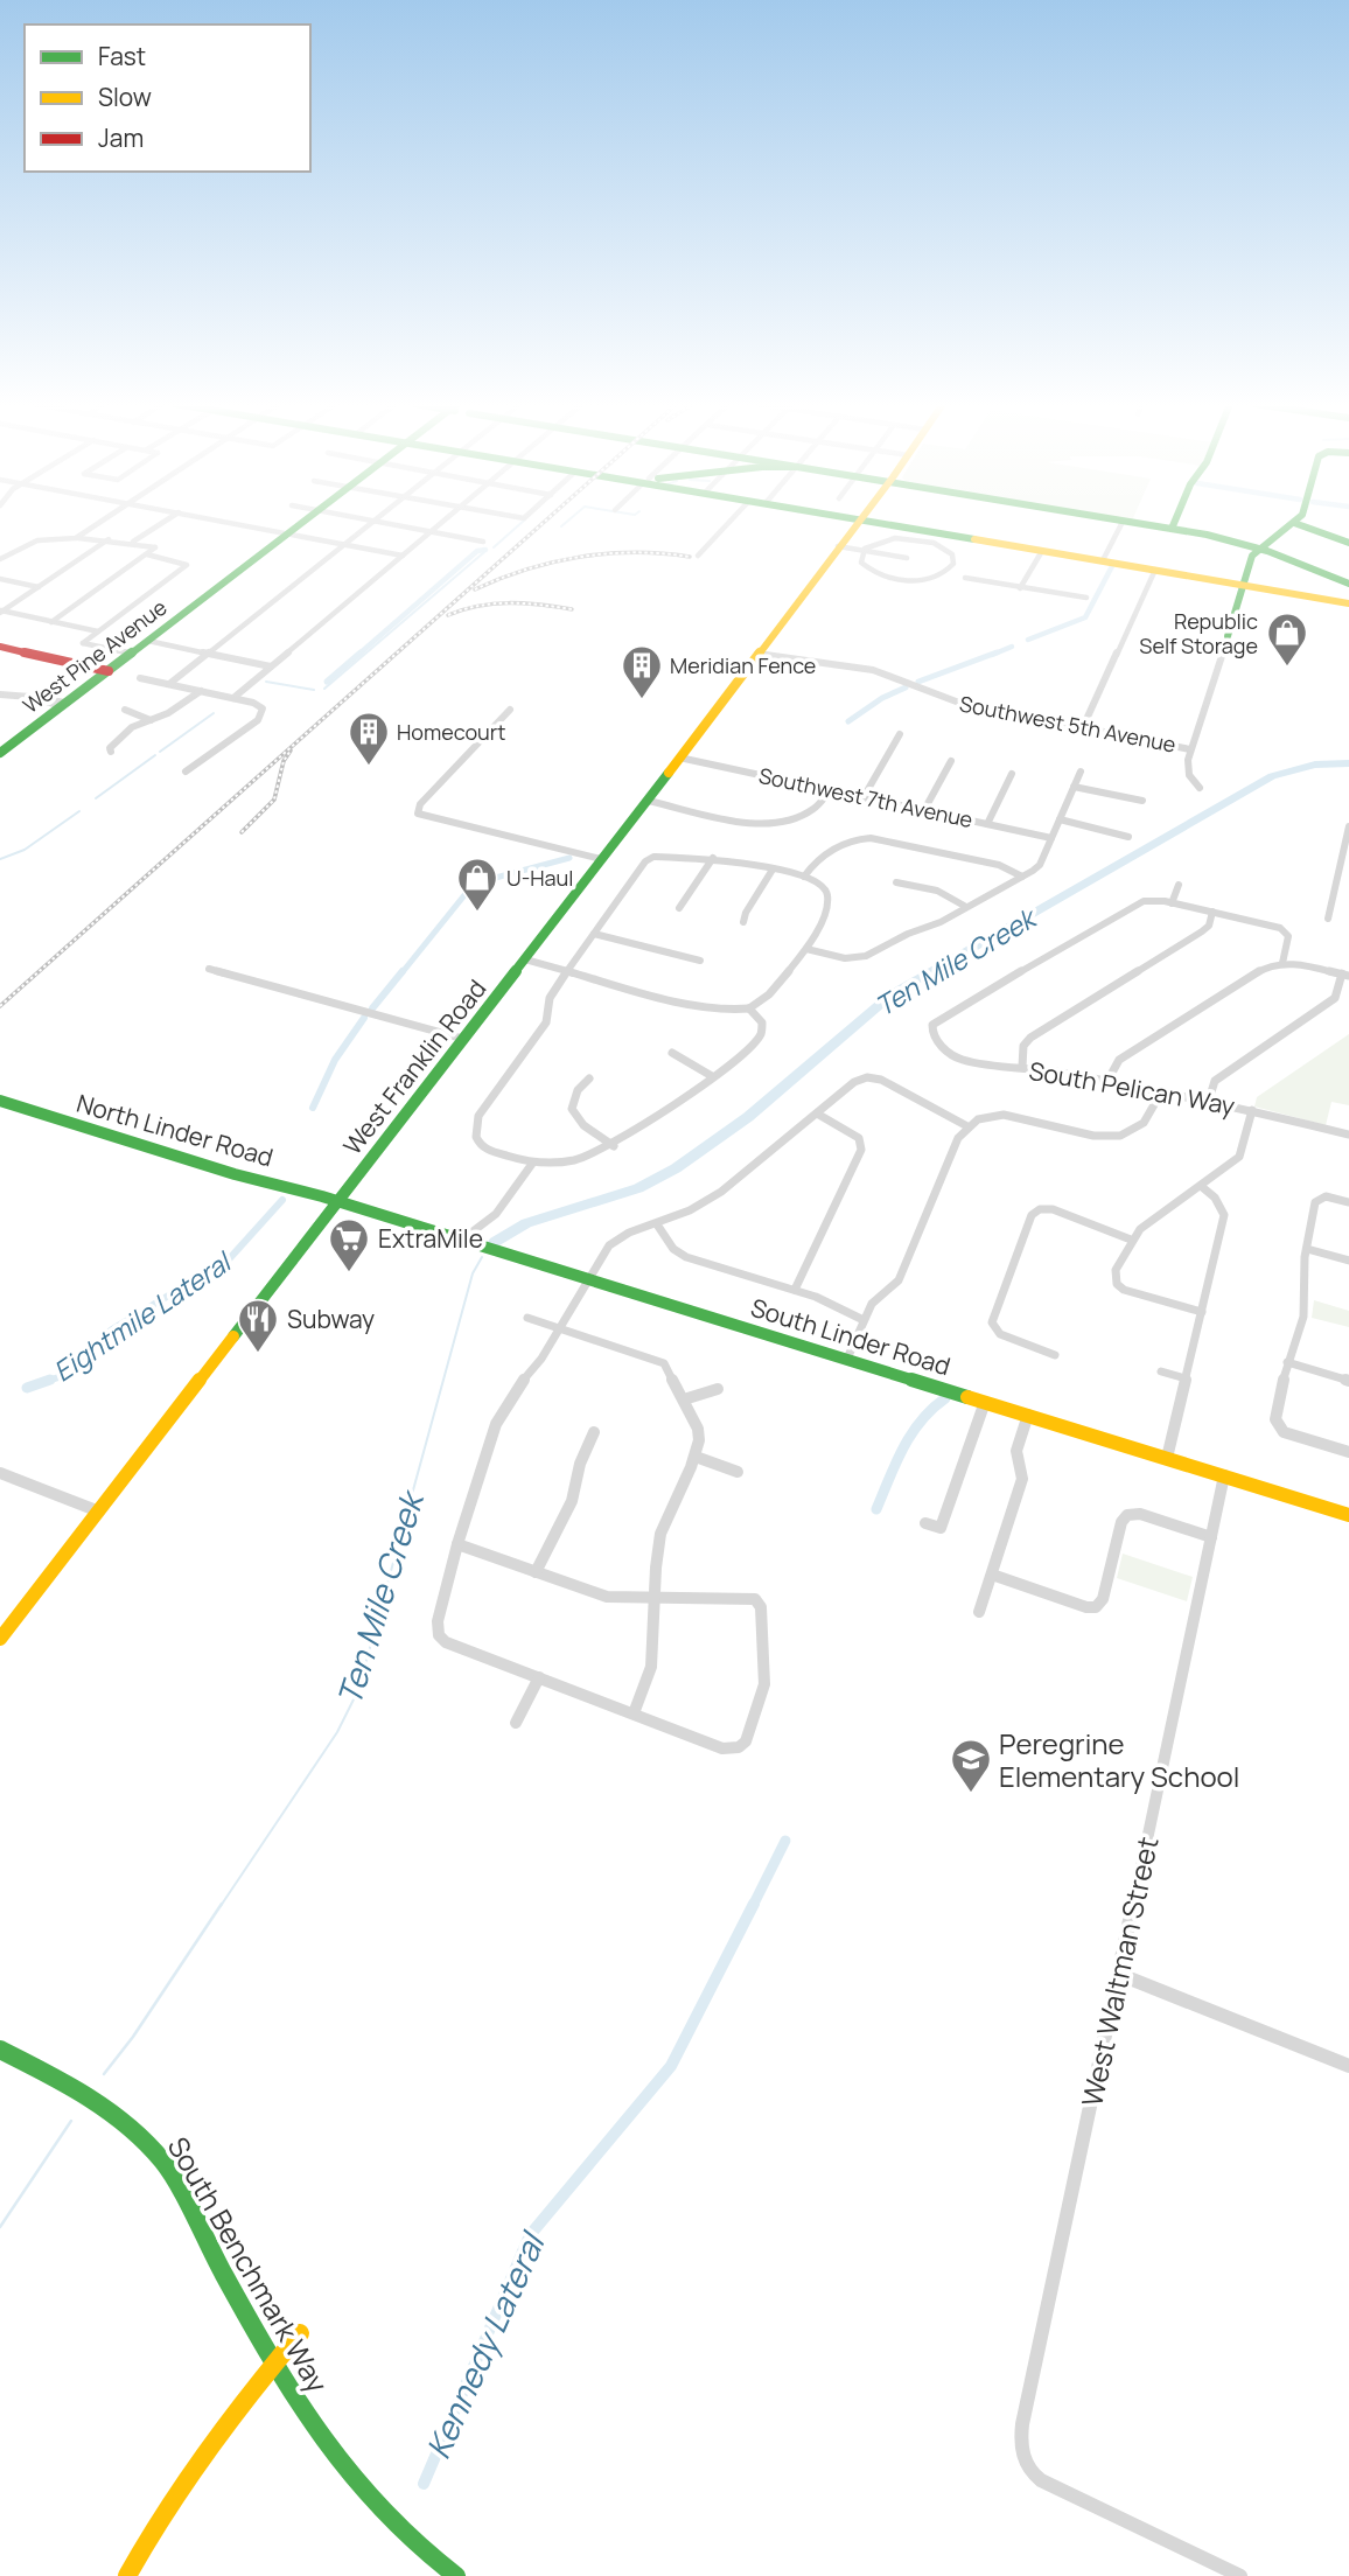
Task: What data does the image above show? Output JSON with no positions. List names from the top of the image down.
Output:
{
  "streets": {
    "main road": [
      "West Pine Avenue",
      "West Franklin Road",
      "North Linder Road",
      "South Linder Road",
      "South Benchmark Way"
    ],
    "street": [
      "Southwest 5th Avenue",
      "Southwest 7th Avenue",
      "South Pelican Way",
      "West Waltman Street"
    ]
  },
  "crossings": [
    ["Southwest 5th Avenue", "West Franklin Road"],
    ["Southwest 7th Avenue", "West Franklin Road"],
    ["West Franklin Road", "North Linder Road"],
    ["West Franklin Road", "South Linder Road"],
    ["North Linder Road", "South Linder Road"],
    ["South Linder Road", "West Waltman Street"]
  ],
  "water": ["Ten Mile Creek", "Eightmile Lateral", "Kennedy Lateral"],
  "places": {
    "shop": ["Republic Self Storage", "U-Haul"],
    "building": ["Meridian Fence", "Homecourt"],
    "supermarket": ["ExtraMile"],
    "restaurant": ["Subway"],
    "school or university": ["Peregrine Elementary School"]
  },
  "legend": ["Fast", "Slow", "Jam"]
}
